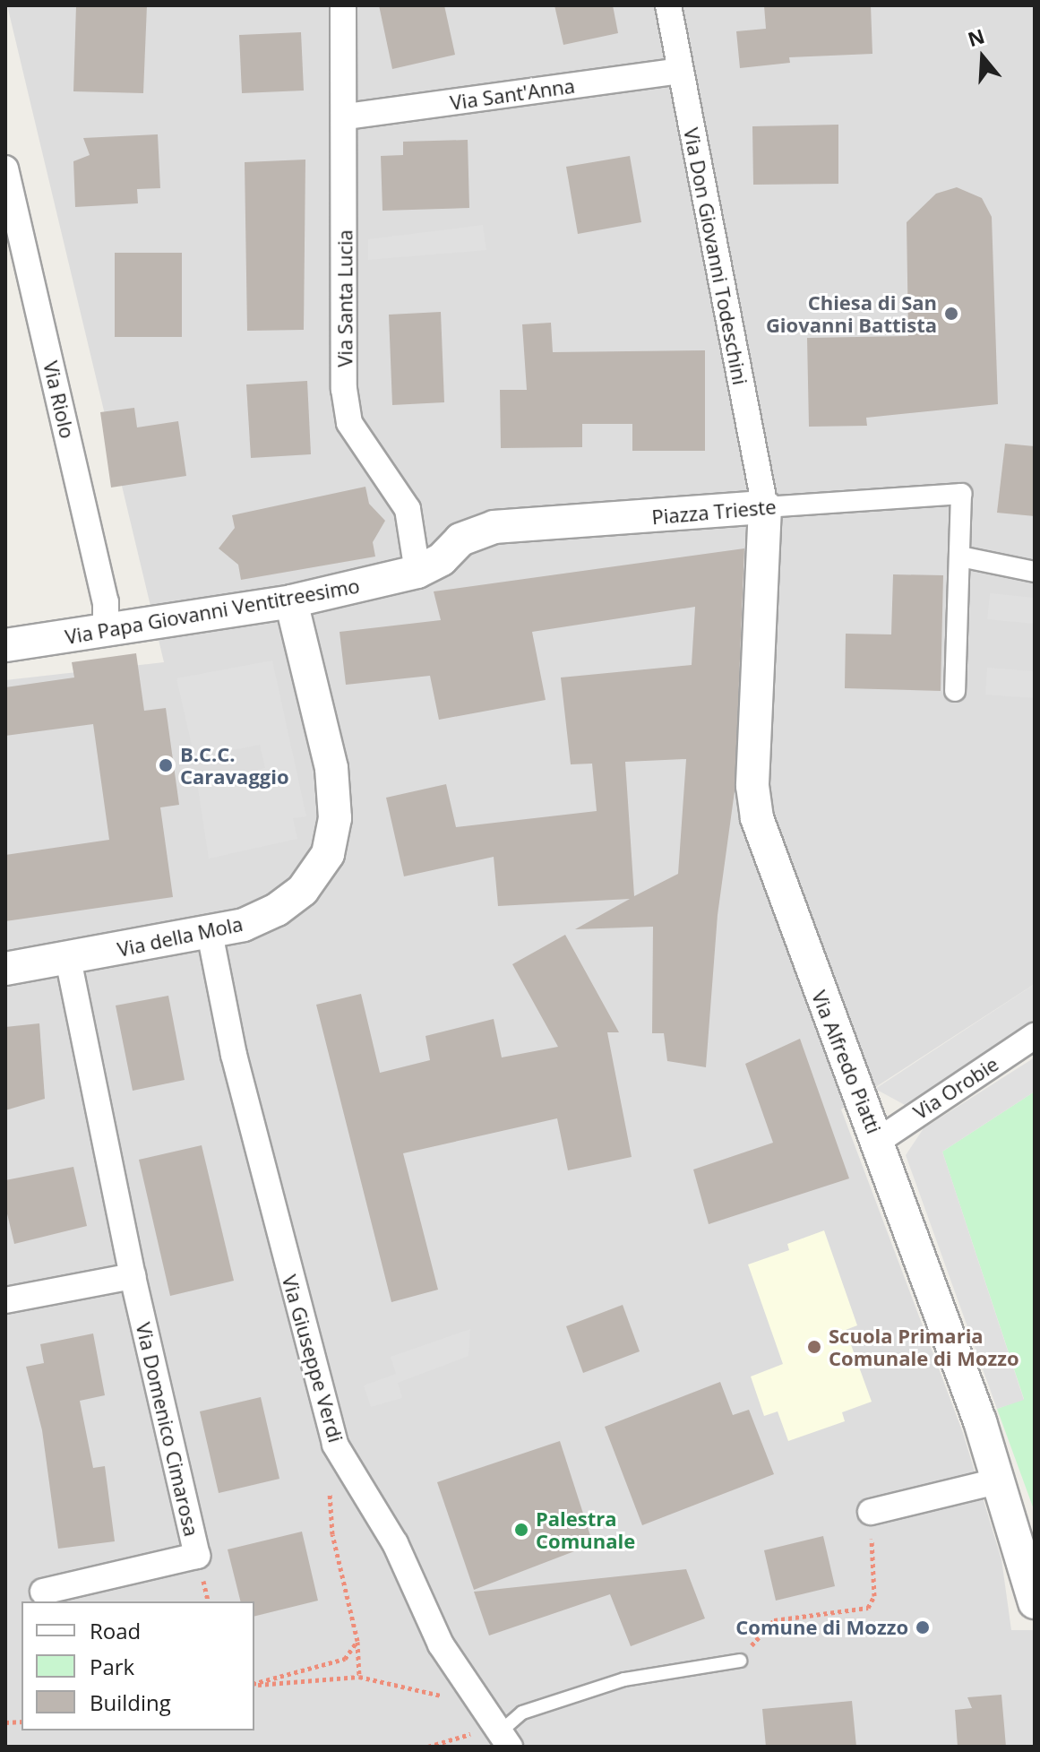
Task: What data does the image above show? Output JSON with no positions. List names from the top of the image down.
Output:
{
  "streets": {
    "street": [
      "Via Sant'Anna",
      "Via Don Giovanni Todeschini",
      "Via Santa Lucia",
      "Via Riolo",
      "Piazza Trieste",
      "Via Papa Giovanni Ventitreesimo",
      "Via della Mola",
      "Via Alfredo Piatti",
      "Via Orobie",
      "Via Giuseppe Verdi",
      "Via Domenico Cimarosa"
    ]
  },
  "crossings": [
    ["Via Sant'Anna", "Via Don Giovanni Todeschini"],
    ["Via Sant'Anna", "Via Santa Lucia"],
    ["Via Don Giovanni Todeschini", "Piazza Trieste"],
    ["Via Don Giovanni Todeschini", "Via Alfredo Piatti"],
    ["Via Santa Lucia", "Piazza Trieste"],
    ["Via Santa Lucia", "Via Papa Giovanni Ventitreesimo"],
    ["Via Riolo", "Via Papa Giovanni Ventitreesimo"],
    ["Piazza Trieste", "Via Papa Giovanni Ventitreesimo"],
    ["Piazza Trieste", "Via Alfredo Piatti"],
    ["Via Papa Giovanni Ventitreesimo", "Via della Mola"],
    ["Via della Mola", "Via Giuseppe Verdi"],
    ["Via della Mola", "Via Domenico Cimarosa"],
    ["Via Alfredo Piatti", "Via Orobie"]
  ],
  "places": [
    "Chiesa di San Giovanni Battista",
    "B.C.C. Caravaggio",
    "Scuola Primaria Comunale di Mozzo",
    "Palestra Comunale",
    "Comune di Mozzo"
  ],
  "legend": ["Road", "Park", "Building"],
  "north": "top"
}
